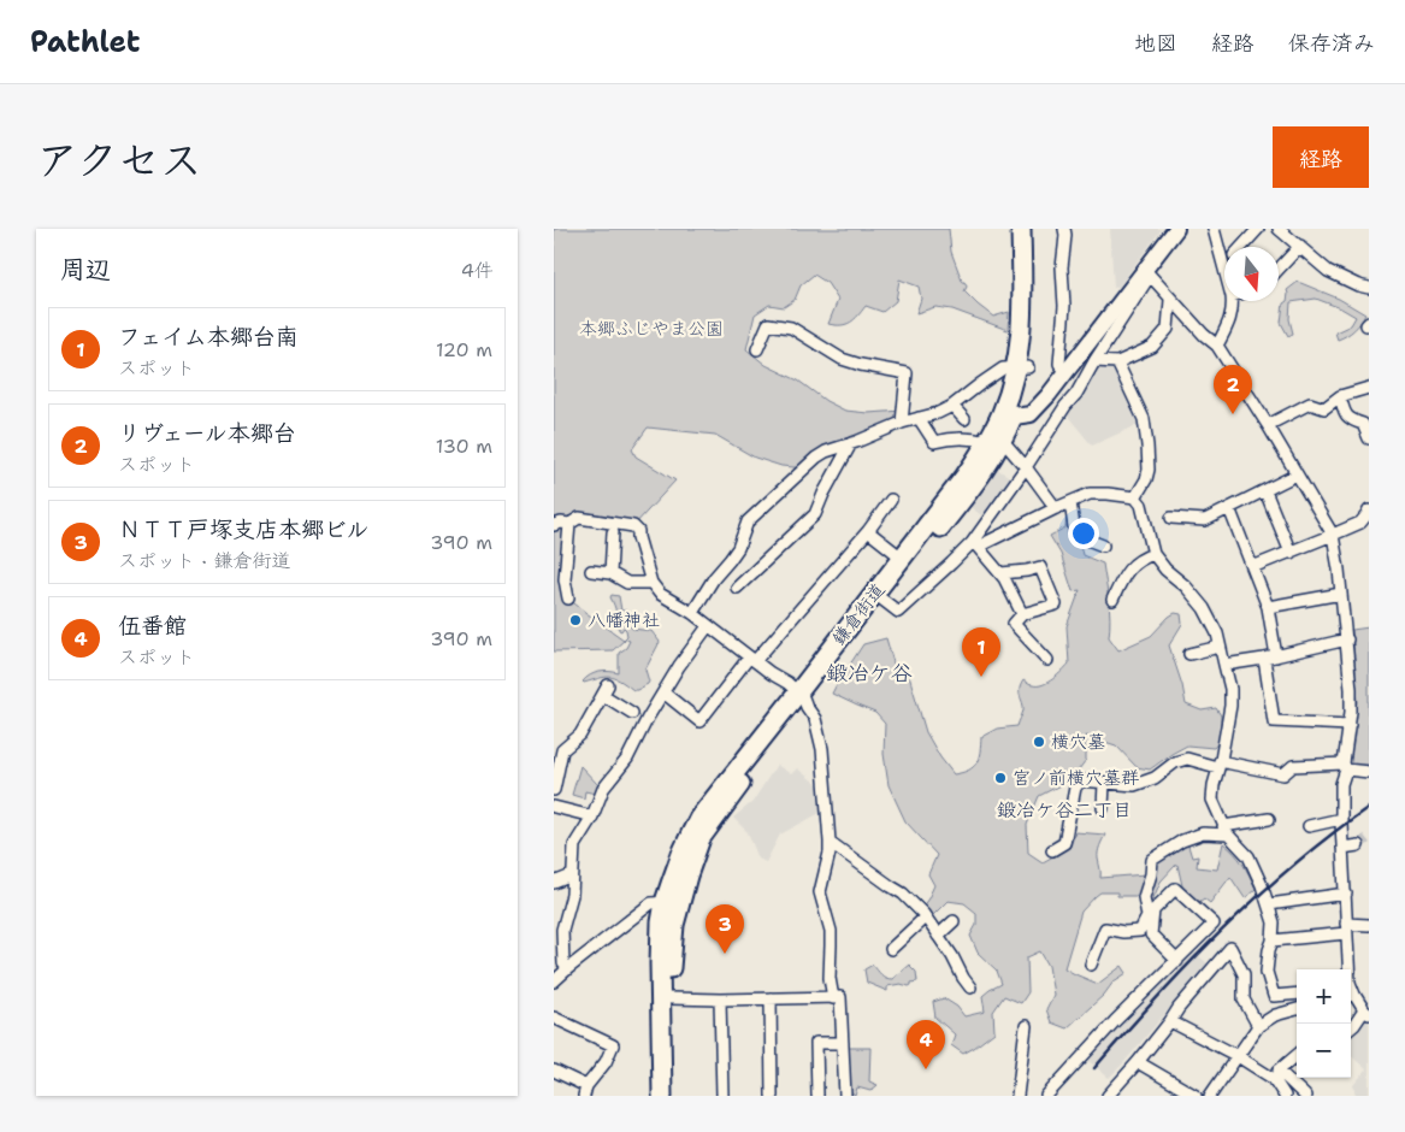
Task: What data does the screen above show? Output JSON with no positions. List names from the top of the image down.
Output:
{
  "streets": {
    "main road": ["鎌倉街道"]
  },
  "districts": ["鍛冶ケ谷", "鍛冶ケ谷二丁目"],
  "parks": ["本郷ふじやま公園"],
  "places": ["八幡神社", "横穴墓", "宮ノ前横穴墓群"],
  "north": "bottom",
  "page": {
    "header": "Pathlet",
    "nav": ["地図", "経路", "保存済み"],
    "title": "アクセス",
    "buttons": "経路",
    "heading": ["周辺", "4件"],
    "list": [
      {
        "mark": "1",
        "name": "フェイム本郷台南",
        "note": "スポット",
        "value": "120 m"
      },
      {
        "mark": "2",
        "name": "リヴェール本郷台",
        "note": "スポット",
        "value": "130 m"
      },
      {
        "mark": "3",
        "name": "ＮＴＴ戸塚支店本郷ビル",
        "note": "スポット · 鎌倉街道",
        "value": "390 m"
      },
      {
        "mark": "4",
        "name": "伍番館",
        "note": "スポット",
        "value": "390 m"
      }
    ],
    "pins": [
      "2",
      "1",
      "3",
      "4"
    ],
    "map_buttons": ["+", "−"]
  }
}
